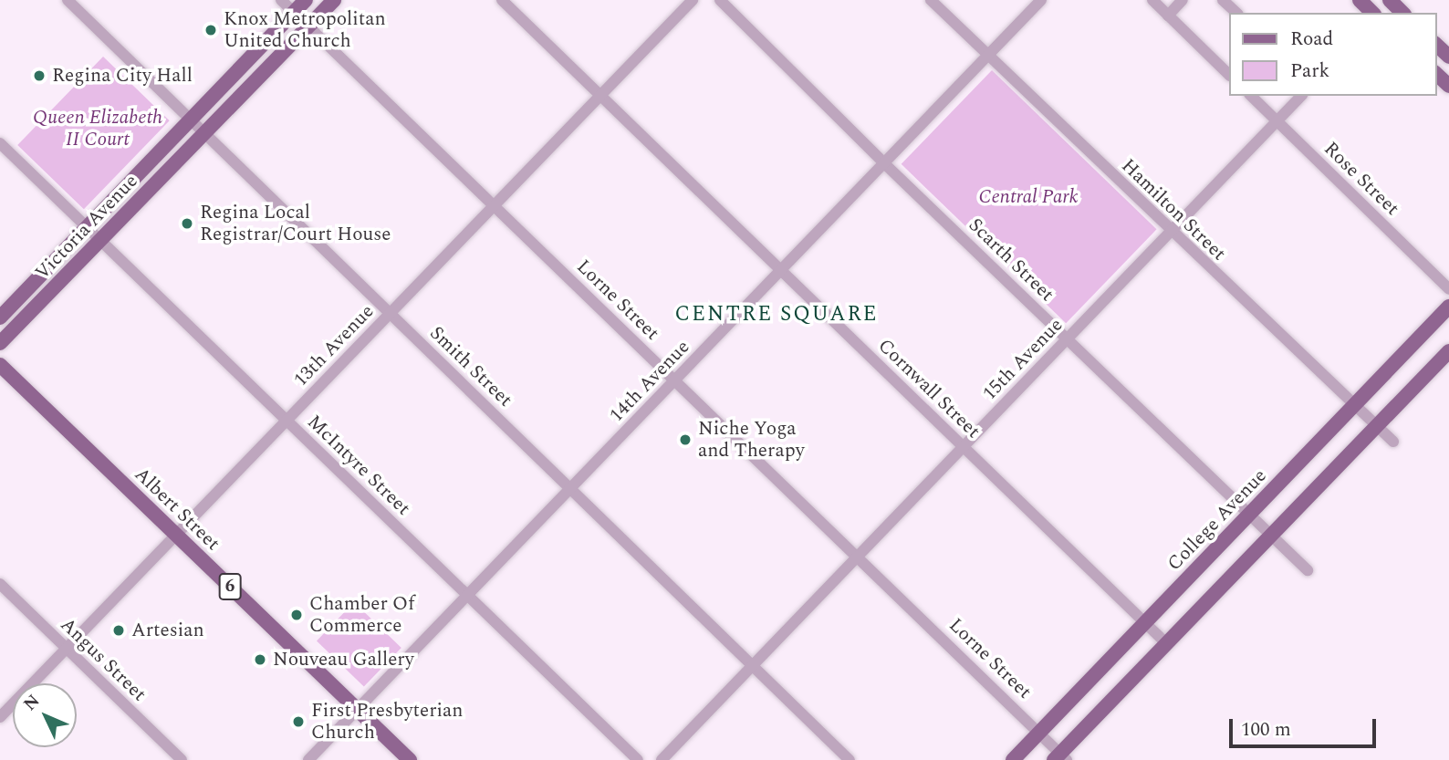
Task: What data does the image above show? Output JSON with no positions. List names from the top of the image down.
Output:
{
  "streets": {
    "main road": [
      "Victoria Avenue",
      "Albert Street",
      "College Avenue",
      "6"
    ],
    "street": [
      "Rose Street",
      "Hamilton Street",
      "Scarth Street",
      "Lorne Street",
      "13th Avenue",
      "15th Avenue",
      "Smith Street",
      "14th Avenue",
      "Cornwall Street",
      "McIntyre Street",
      "Angus Street"
    ]
  },
  "crossings": [
    ["Rose Street", "15th Avenue"],
    ["Hamilton Street", "15th Avenue"],
    ["Hamilton Street", "14th Avenue"],
    ["Hamilton Street", "College Avenue"],
    ["Victoria Avenue", "Lorne Street"],
    ["Victoria Avenue", "Smith Street"],
    ["Victoria Avenue", "McIntyre Street"],
    ["Scarth Street", "15th Avenue"],
    ["Scarth Street", "14th Avenue"],
    ["Scarth Street", "College Avenue"],
    ["Lorne Street", "13th Avenue"],
    ["Lorne Street", "15th Avenue"],
    ["Lorne Street", "14th Avenue"],
    ["Lorne Street", "College Avenue"],
    ["13th Avenue", "Smith Street"],
    ["13th Avenue", "Cornwall Street"],
    ["13th Avenue", "McIntyre Street"],
    ["13th Avenue", "Albert Street"],
    ["13th Avenue", "Angus Street"],
    ["15th Avenue", "Smith Street"],
    ["15th Avenue", "Cornwall Street"],
    ["Smith Street", "14th Avenue"],
    ["14th Avenue", "Cornwall Street"],
    ["14th Avenue", "McIntyre Street"],
    ["14th Avenue", "Albert Street"],
    ["Cornwall Street", "College Avenue"]
  ],
  "districts": ["CENTRE SQUARE"],
  "parks": ["Queen Elizabeth II Court", "Central Park"],
  "places": [
    "Knox Metropolitan United Church",
    "Regina City Hall",
    "Regina Local Registrar/Court House",
    "Niche Yoga and Therapy",
    "Chamber Of Commerce",
    "Artesian",
    "Nouveau Gallery",
    "First Presbyterian Church"
  ],
  "legend": ["Road", "Park"],
  "scale_bar": "100 m",
  "north": "top left"
}
